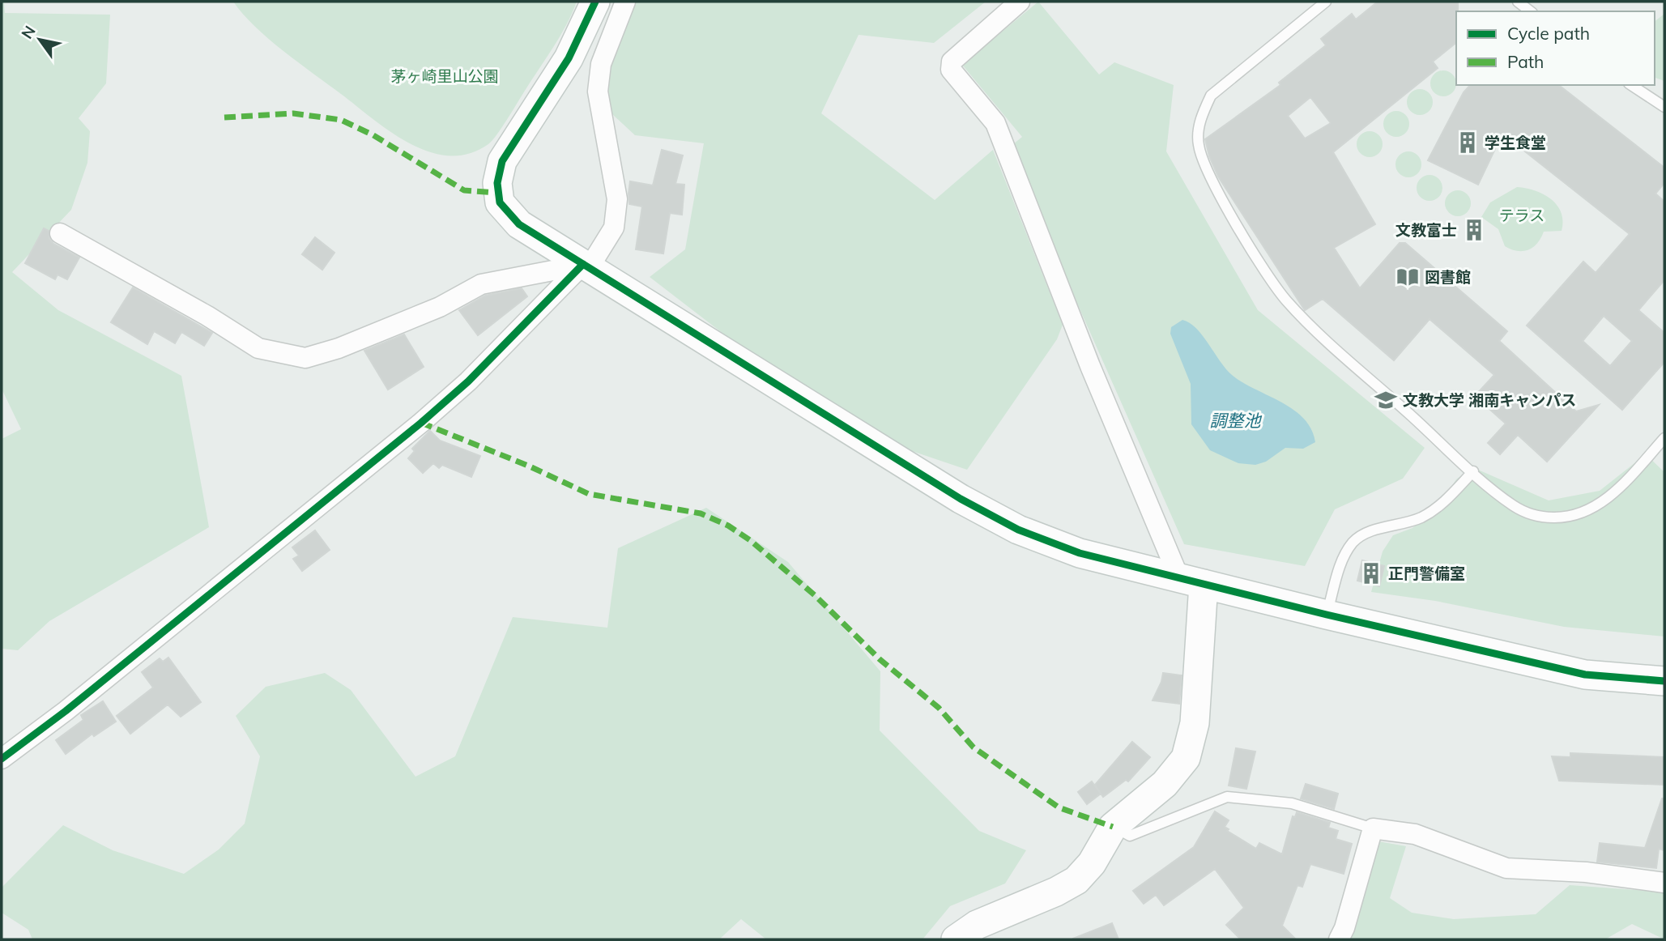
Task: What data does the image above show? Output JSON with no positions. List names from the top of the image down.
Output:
{
  "water": ["調整池"],
  "parks": ["茅ヶ崎里山公園", "テラス"],
  "places": {
    "building": ["学生食堂", "文教富士", "正門警備室"],
    "library": ["図書館"],
    "school or university": ["文教大学 湘南キャンパス"]
  },
  "legend": ["Cycle path", "Path"],
  "north": "top left"
}
